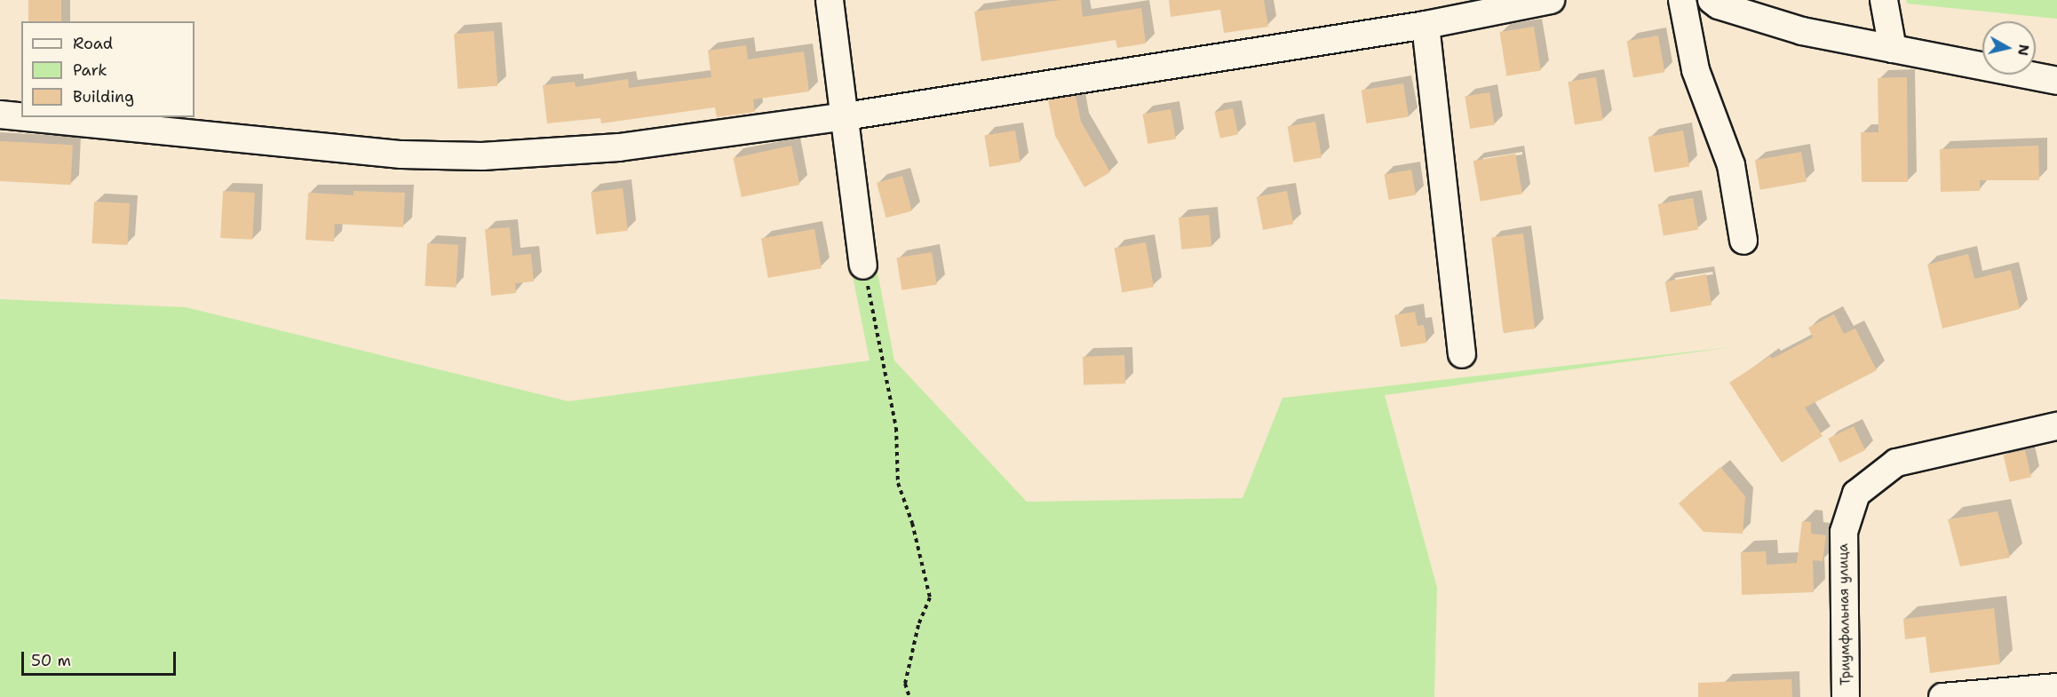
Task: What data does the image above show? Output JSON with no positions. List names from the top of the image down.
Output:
{
  "streets": {
    "street": ["Триумфальная улица"]
  },
  "legend": ["Road", "Park", "Building"],
  "scale_bar": "50 m",
  "north": "right"
}
